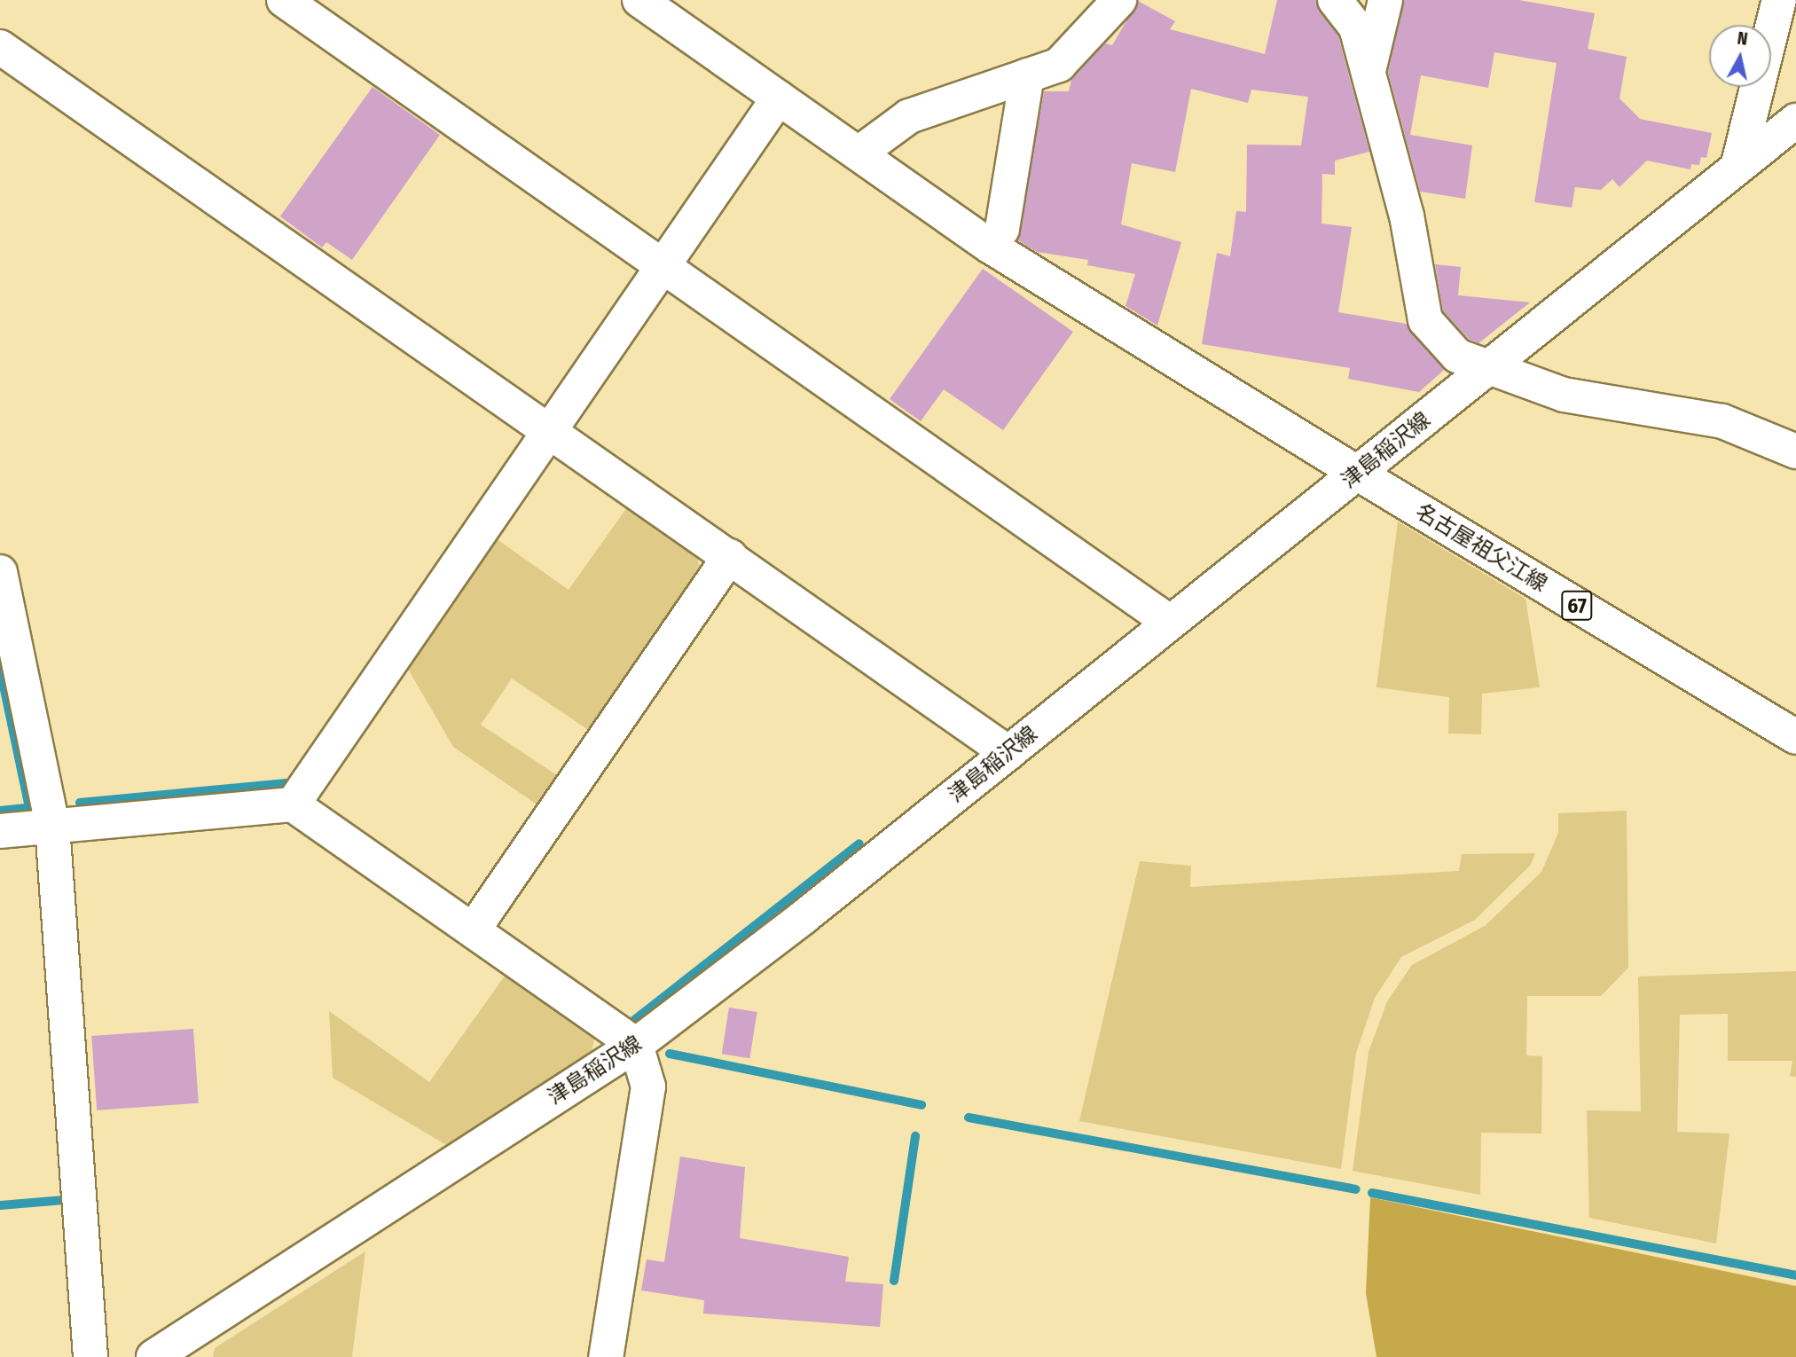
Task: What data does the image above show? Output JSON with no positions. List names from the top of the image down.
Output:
{
  "streets": {
    "street": ["津島稲沢線", "名古屋祖父江線", "67"]
  },
  "crossings": [
    ["津島稲沢線", "名古屋祖父江線"]
  ],
  "north": "top"
}
